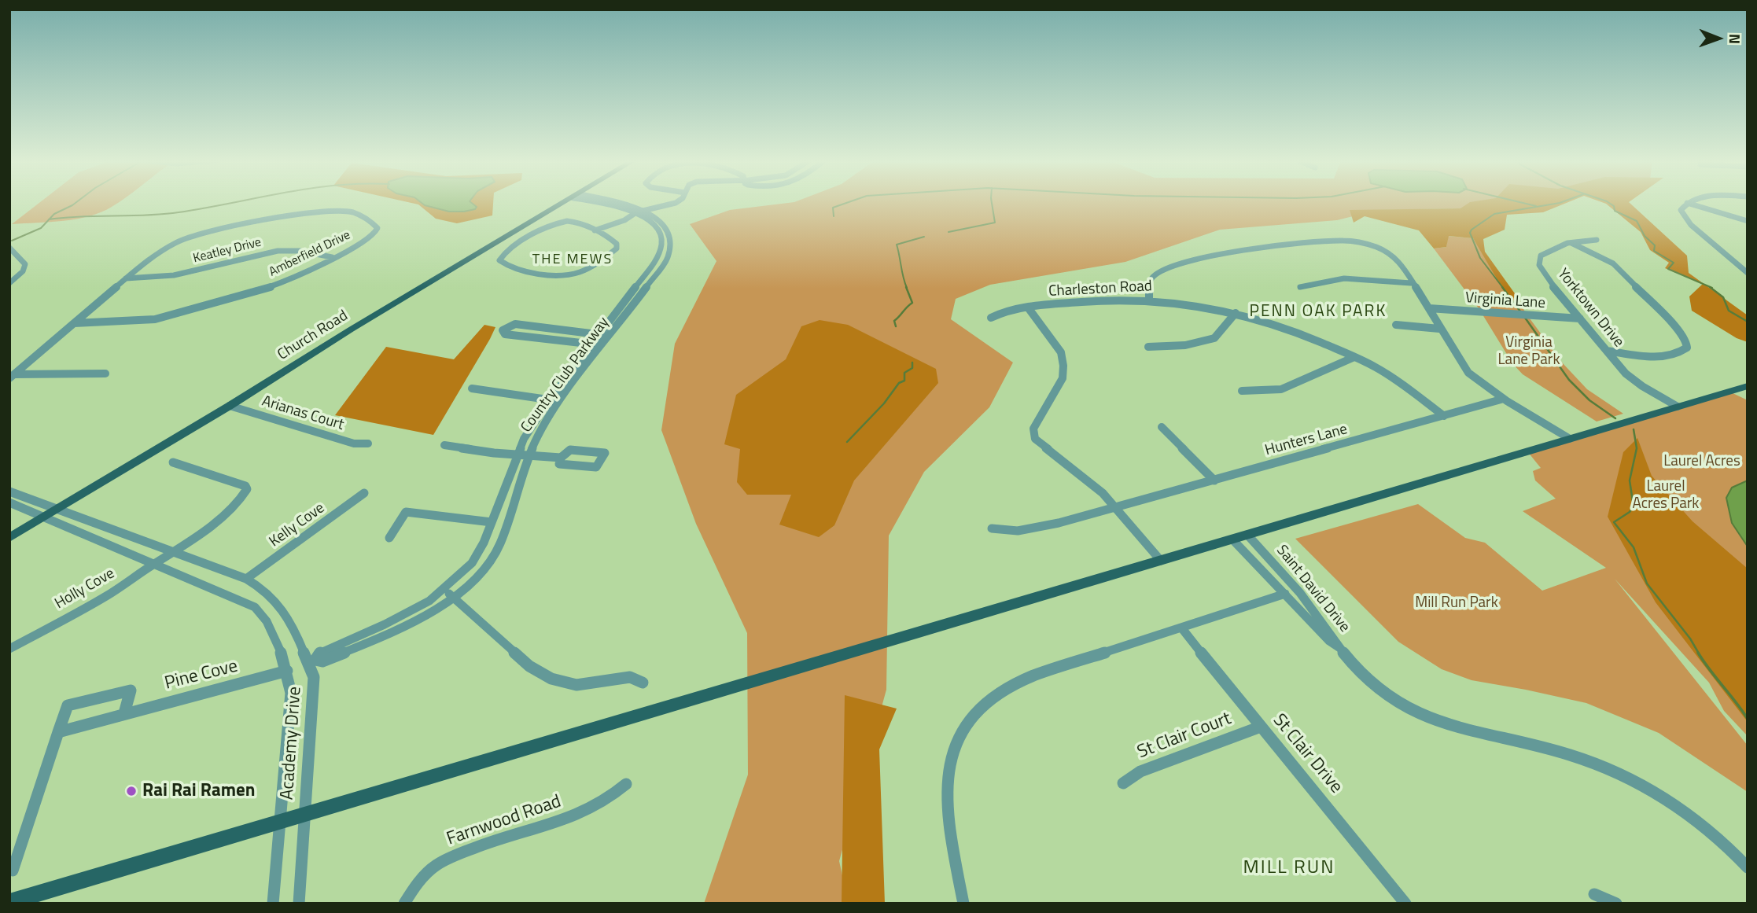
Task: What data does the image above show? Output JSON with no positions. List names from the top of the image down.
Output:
{
  "streets": {
    "main road": ["Church Road"],
    "street": [
      "Keatley Drive",
      "Amberfield Drive",
      "Charleston Road",
      "Virginia Lane",
      "Yorktown Drive",
      "Country Club Parkway",
      "Arianas Court",
      "Hunters Lane",
      "Kelly Cove",
      "Holly Cove",
      "Saint David Drive",
      "Pine Cove",
      "St Clair Court",
      "Academy Drive",
      "St Clair Drive",
      "Farnwood Road"
    ]
  },
  "crossings": [
    ["Keatley Drive", "Amberfield Drive"],
    ["Charleston Road", "Hunters Lane"],
    ["Virginia Lane", "Yorktown Drive"],
    ["Church Road", "Arianas Court"],
    ["Church Road", "Academy Drive"],
    ["Kelly Cove", "Academy Drive"],
    ["Holly Cove", "Academy Drive"],
    ["Pine Cove", "Academy Drive"],
    ["St Clair Court", "St Clair Drive"]
  ],
  "districts": ["THE MEWS", "PENN OAK PARK", "MILL RUN"],
  "parks": [
    "Virginia Lane Park",
    "Laurel Acres",
    "Laurel Acres Park",
    "Mill Run Park"
  ],
  "places": ["Rai Rai Ramen"],
  "north": "right"
}
